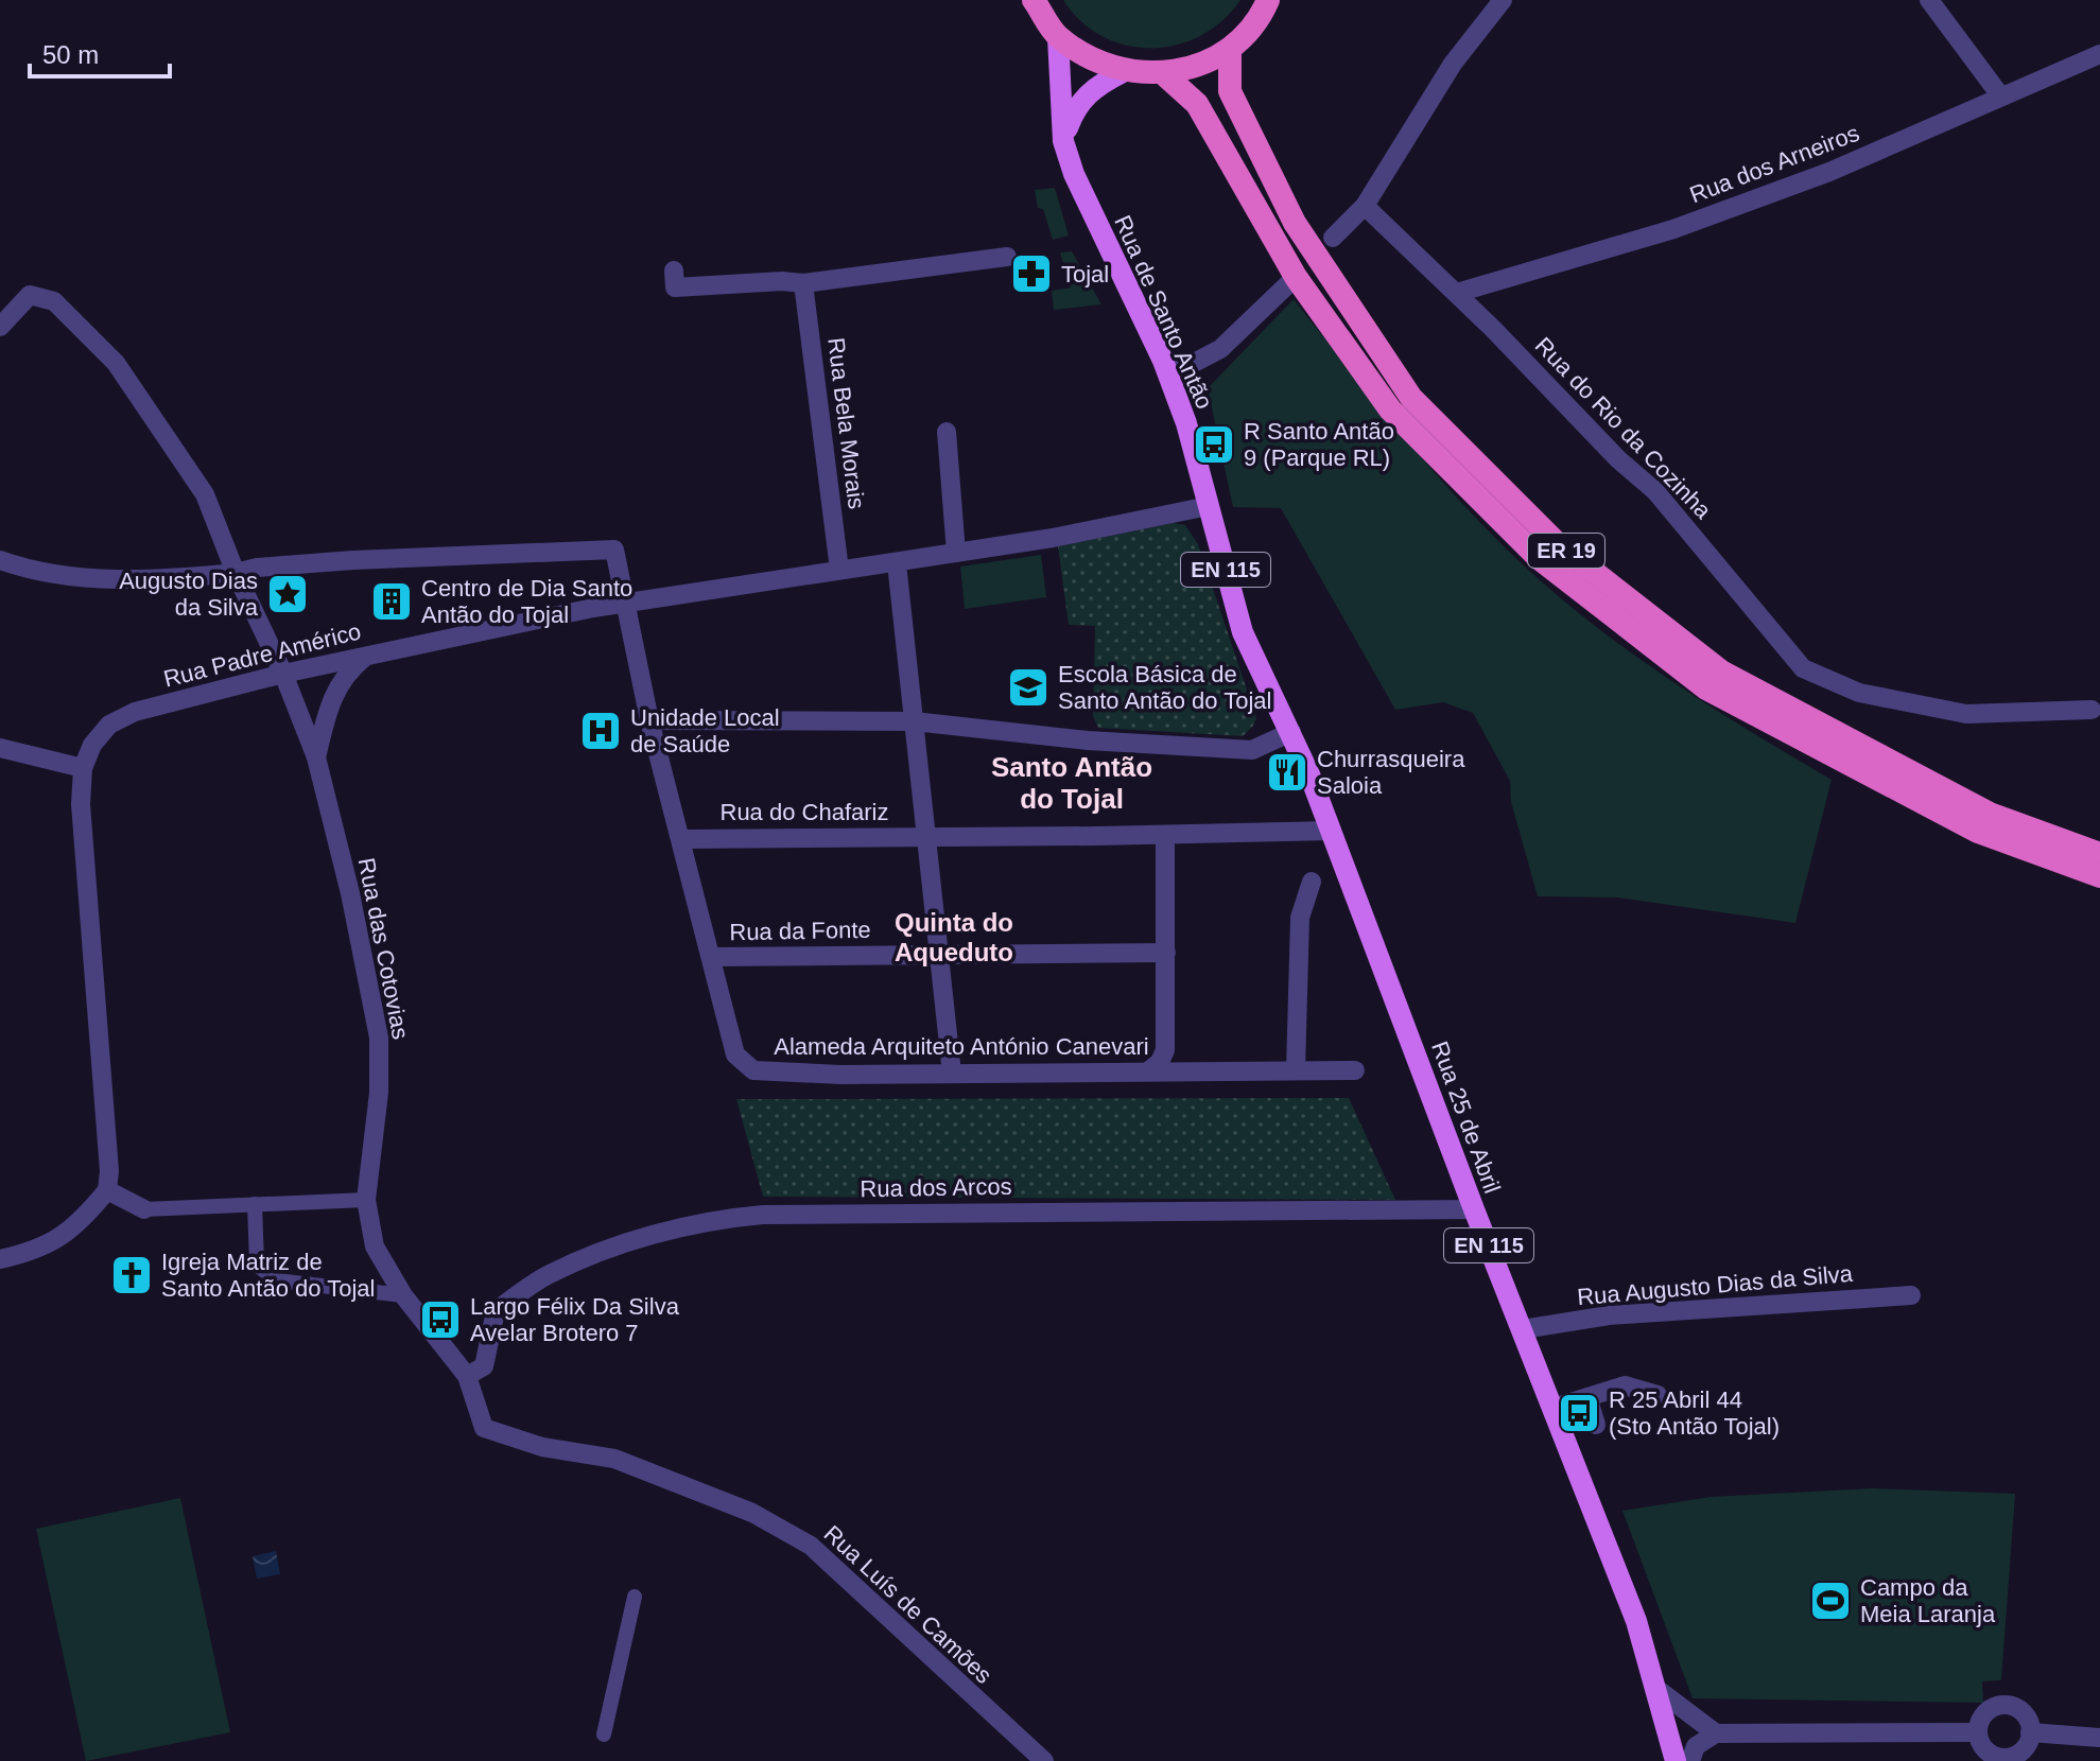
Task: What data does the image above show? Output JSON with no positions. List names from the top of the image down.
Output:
{
  "streets": {
    "highway": ["ER 19"],
    "main road": ["Rua de Santo Antão", "EN 115", "Rua 25 de Abril"],
    "street": [
      "Rua dos Arneiros",
      "Rua Bela Morais",
      "Rua do Rio da Cozinha",
      "Rua Padre Américo",
      "Rua do Chafariz",
      "Rua da Fonte",
      "Rua das Cotovias",
      "Alameda Arquiteto António Canevari",
      "Rua dos Arcos",
      "Rua Augusto Dias da Silva",
      "Rua Luís de Camões"
    ]
  },
  "crossings": [
    ["Rua dos Arneiros", "Rua do Rio da Cozinha"],
    ["Rua de Santo Antão", "EN 115"],
    ["Rua de Santo Antão", "Rua Padre Américo"],
    ["Rua Bela Morais", "Rua Padre Américo"],
    ["EN 115", "Rua Padre Américo"],
    ["EN 115", "Rua 25 de Abril"],
    ["Rua Padre Américo", "Rua das Cotovias"],
    ["Rua Padre Américo", "Alameda Arquiteto António Canevari"],
    ["Rua do Chafariz", "Alameda Arquiteto António Canevari"],
    ["Rua do Chafariz", "Rua 25 de Abril"],
    ["Rua da Fonte", "Alameda Arquiteto António Canevari"],
    ["Rua das Cotovias", "Alameda Arquiteto António Canevari"],
    ["Rua das Cotovias", "Rua dos Arcos"],
    ["Rua das Cotovias", "Rua Luís de Camões"],
    ["Rua 25 de Abril", "Rua dos Arcos"],
    ["Rua 25 de Abril", "Rua Augusto Dias da Silva"],
    ["Rua dos Arcos", "Rua Luís de Camões"]
  ],
  "districts": ["Santo Antão do Tojal", "Quinta do Aqueduto"],
  "places": {
    "pharmacy": ["Tojal"],
    "bus stop": ["R Santo Antão 9 (Parque RL)", "Largo Félix Da Silva Avelar Brotero 7", "R 25 Abril 44 (Sto Antão Tojal)"],
    "place": ["Augusto Dias da Silva"],
    "building": ["Centro de Dia Santo Antão do Tojal"],
    "school or university": ["Escola Básica de Santo Antão do Tojal"],
    "hospital": ["Unidade Local de Saúde"],
    "restaurant": ["Churrasqueira Saloia"],
    "church": ["Igreja Matriz de Santo Antão do Tojal"],
    "sports": ["Campo da Meia Laranja"]
  },
  "scale_bar": "50 m"
}
